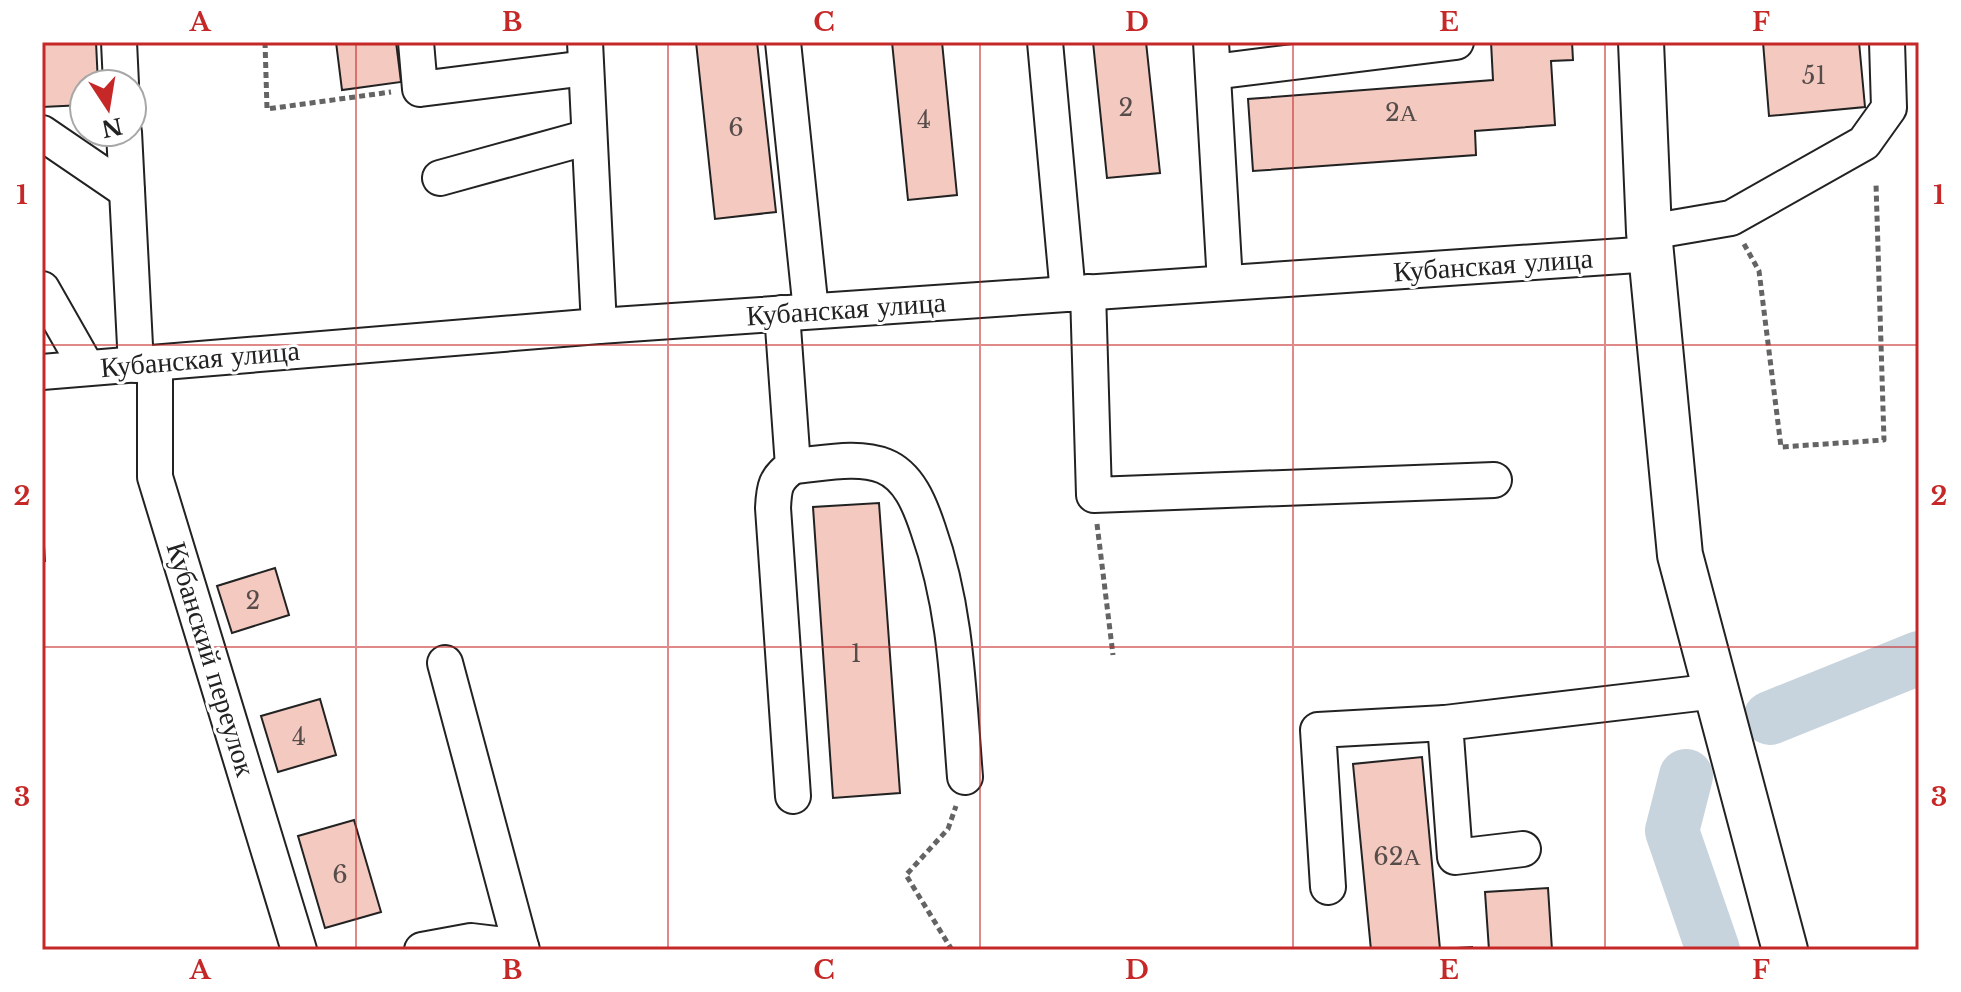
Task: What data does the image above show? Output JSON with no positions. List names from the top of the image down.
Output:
{
  "streets": {
    "street": ["Кубанская улица", "Кубанский переулок"]
  },
  "crossings": [
    ["Кубанская улица", "Кубанский переулок"]
  ],
  "house_numbers": [
    "51",
    "2",
    "2А",
    "4",
    "6",
    "2",
    "1",
    "4",
    "62А",
    "6"
  ],
  "north": "bottom",
  "grid": {
    "columns": [
      "A",
      "B",
      "C",
      "D",
      "E",
      "F"
    ],
    "rows": ["1", "2", "3"]
  }
}
